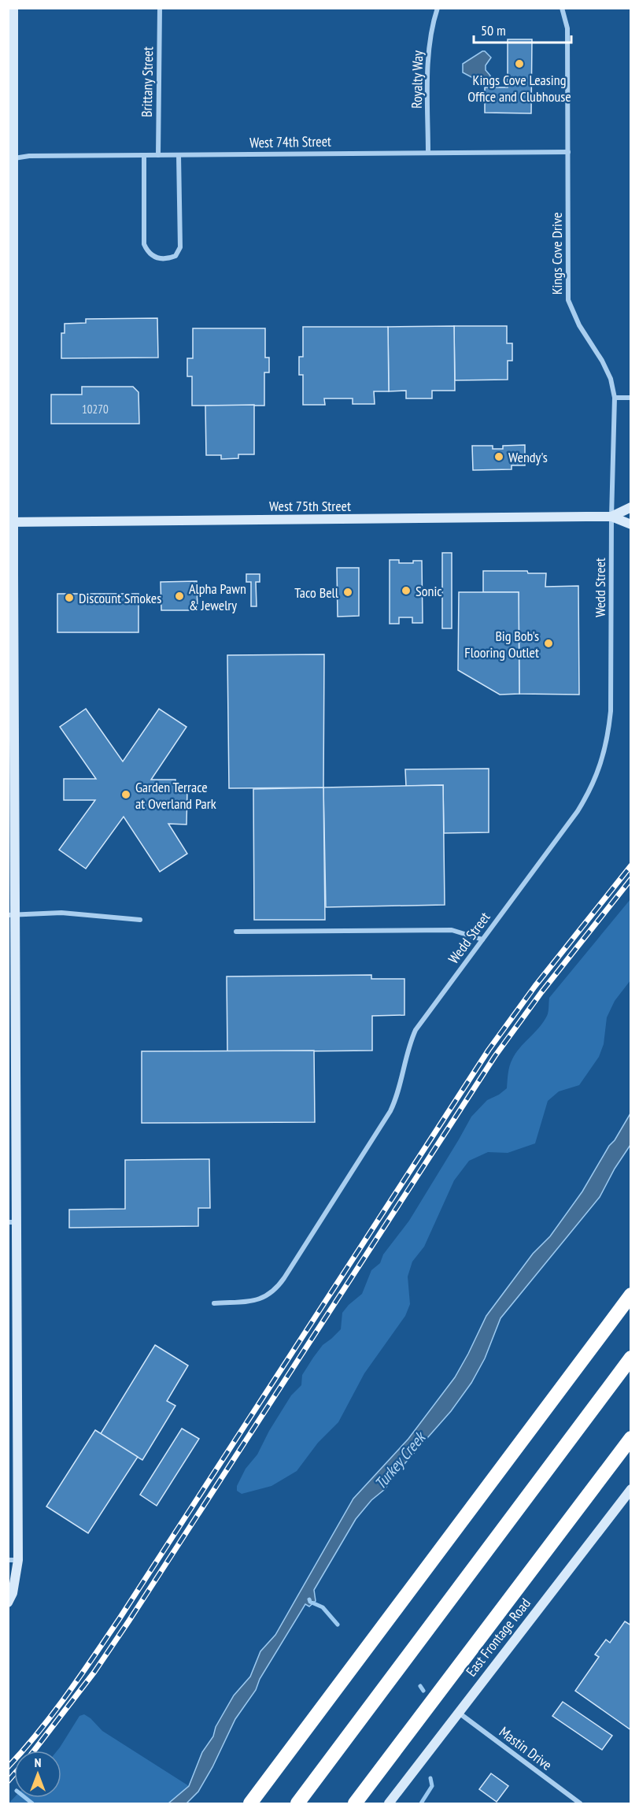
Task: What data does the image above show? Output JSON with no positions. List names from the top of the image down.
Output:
{
  "streets": {
    "street": [
      "Royalty Way",
      "Brittany Street",
      "West 74th Street",
      "Kings Cove Drive",
      "West 75th Street",
      "Wedd Street",
      "East Frontage Road",
      "Mastin Drive"
    ]
  },
  "crossings": [
    ["Royalty Way", "West 74th Street"],
    ["Brittany Street", "West 74th Street"],
    ["West 74th Street", "Kings Cove Drive"],
    ["Kings Cove Drive", "West 75th Street"],
    ["Kings Cove Drive", "Wedd Street"],
    ["West 75th Street", "Wedd Street"],
    ["East Frontage Road", "Mastin Drive"]
  ],
  "water": ["Turkey Creek"],
  "places": [
    "Kings Cove Leasing Office and Clubhouse",
    "Wendy's",
    "Sonic",
    "Taco Bell",
    "Alpha Pawn & Jewelry",
    "Discount Smokes",
    "Big Bob's Flooring Outlet",
    "Garden Terrace at Overland Park"
  ],
  "house_numbers": ["10270"],
  "scale_bar": "50 m",
  "north": "top"
}
